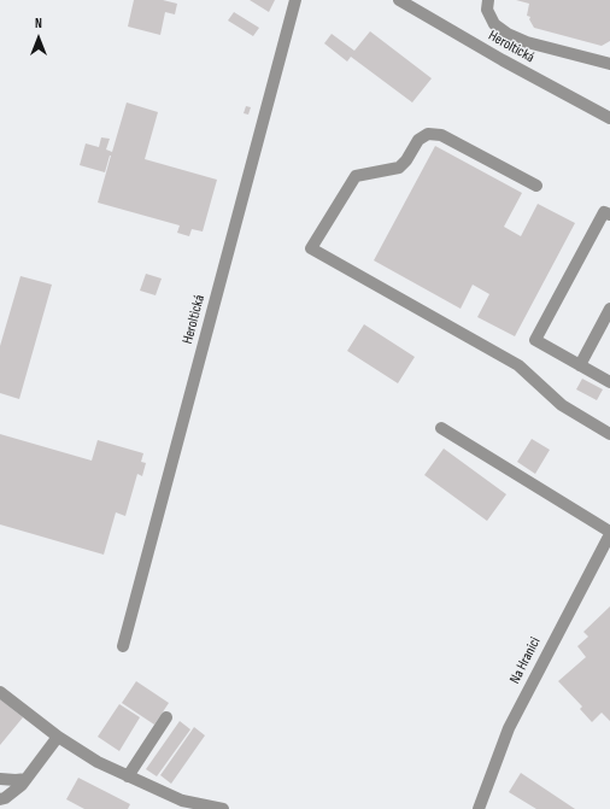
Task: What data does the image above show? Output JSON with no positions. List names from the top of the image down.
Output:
{
  "streets": {
    "street": ["Heroltická", "Na Hranici"]
  },
  "north": "top"
}
